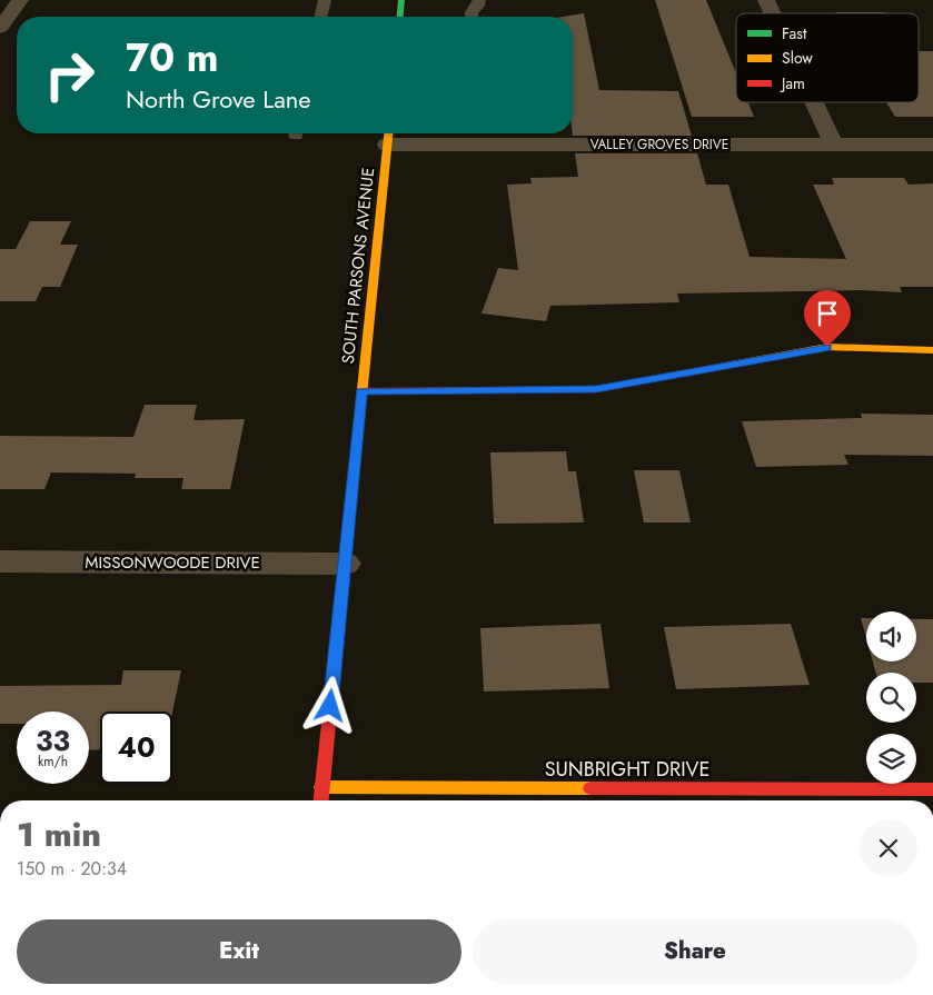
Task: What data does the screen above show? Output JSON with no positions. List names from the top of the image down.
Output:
{
  "streets": {
    "street": [
      "VALLEY GROVES DRIVE",
      "SOUTH PARSONS AVENUE",
      "MISSONWOODE DRIVE",
      "SUNBRIGHT DRIVE"
    ]
  },
  "crossings": [
    ["VALLEY GROVES DRIVE", "SOUTH PARSONS AVENUE"],
    ["SOUTH PARSONS AVENUE", "MISSONWOODE DRIVE"],
    ["SOUTH PARSONS AVENUE", "SUNBRIGHT DRIVE"]
  ],
  "legend": ["Fast", "Slow", "Jam"],
  "page": {
    "turn": ["70 m", "North Grove Lane"],
    "speed": "33 km/h",
    "limit": "40",
    "heading": ["1 min", "150 m · 20:34"],
    "buttons": ["Exit", "Share"]
  }
}
